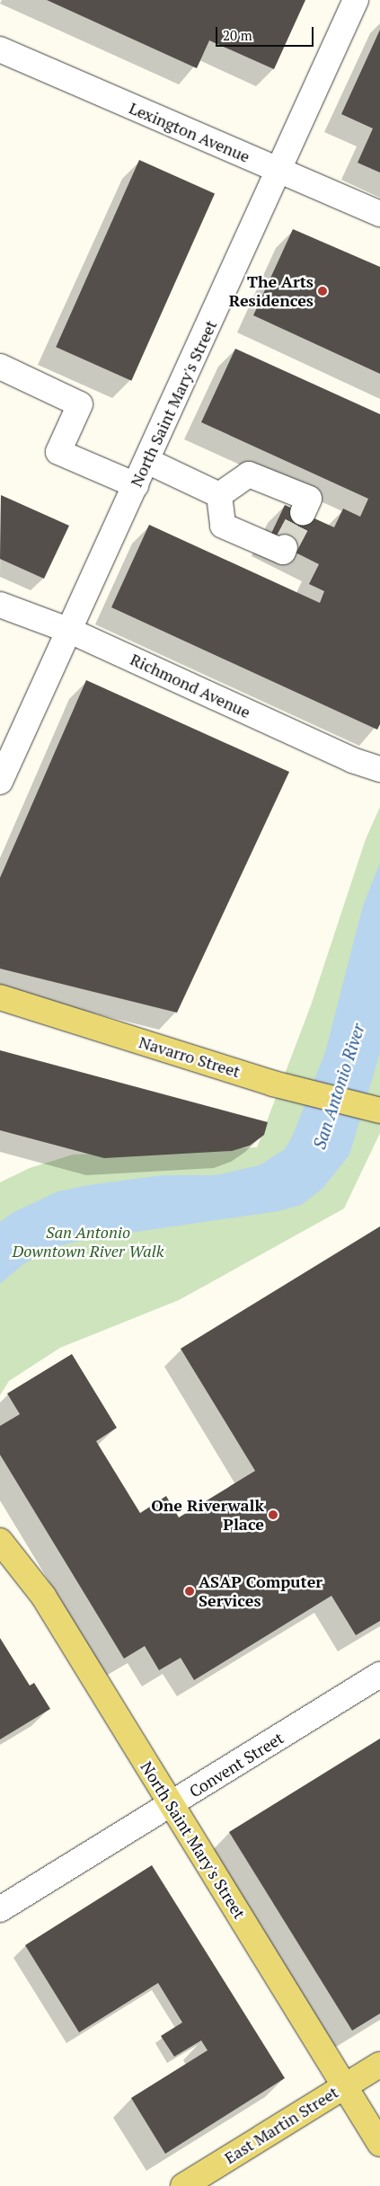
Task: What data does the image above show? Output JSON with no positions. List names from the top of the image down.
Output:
{
  "streets": {
    "main road": ["North Saint Mary's Street", "Navarro Street", "East Martin Street"],
    "street": ["Lexington Avenue", "Richmond Avenue", "Convent Street"]
  },
  "crossings": [
    ["Lexington Avenue", "North Saint Mary's Street"],
    ["North Saint Mary's Street", "Richmond Avenue"],
    ["North Saint Mary's Street", "Convent Street"],
    ["North Saint Mary's Street", "East Martin Street"]
  ],
  "water": ["San Antonio River"],
  "parks": ["San Antonio Downtown River Walk"],
  "places": ["The Arts Residences", "One Riverwalk Place", "ASAP Computer Services"],
  "scale_bar": "20 m"
}
